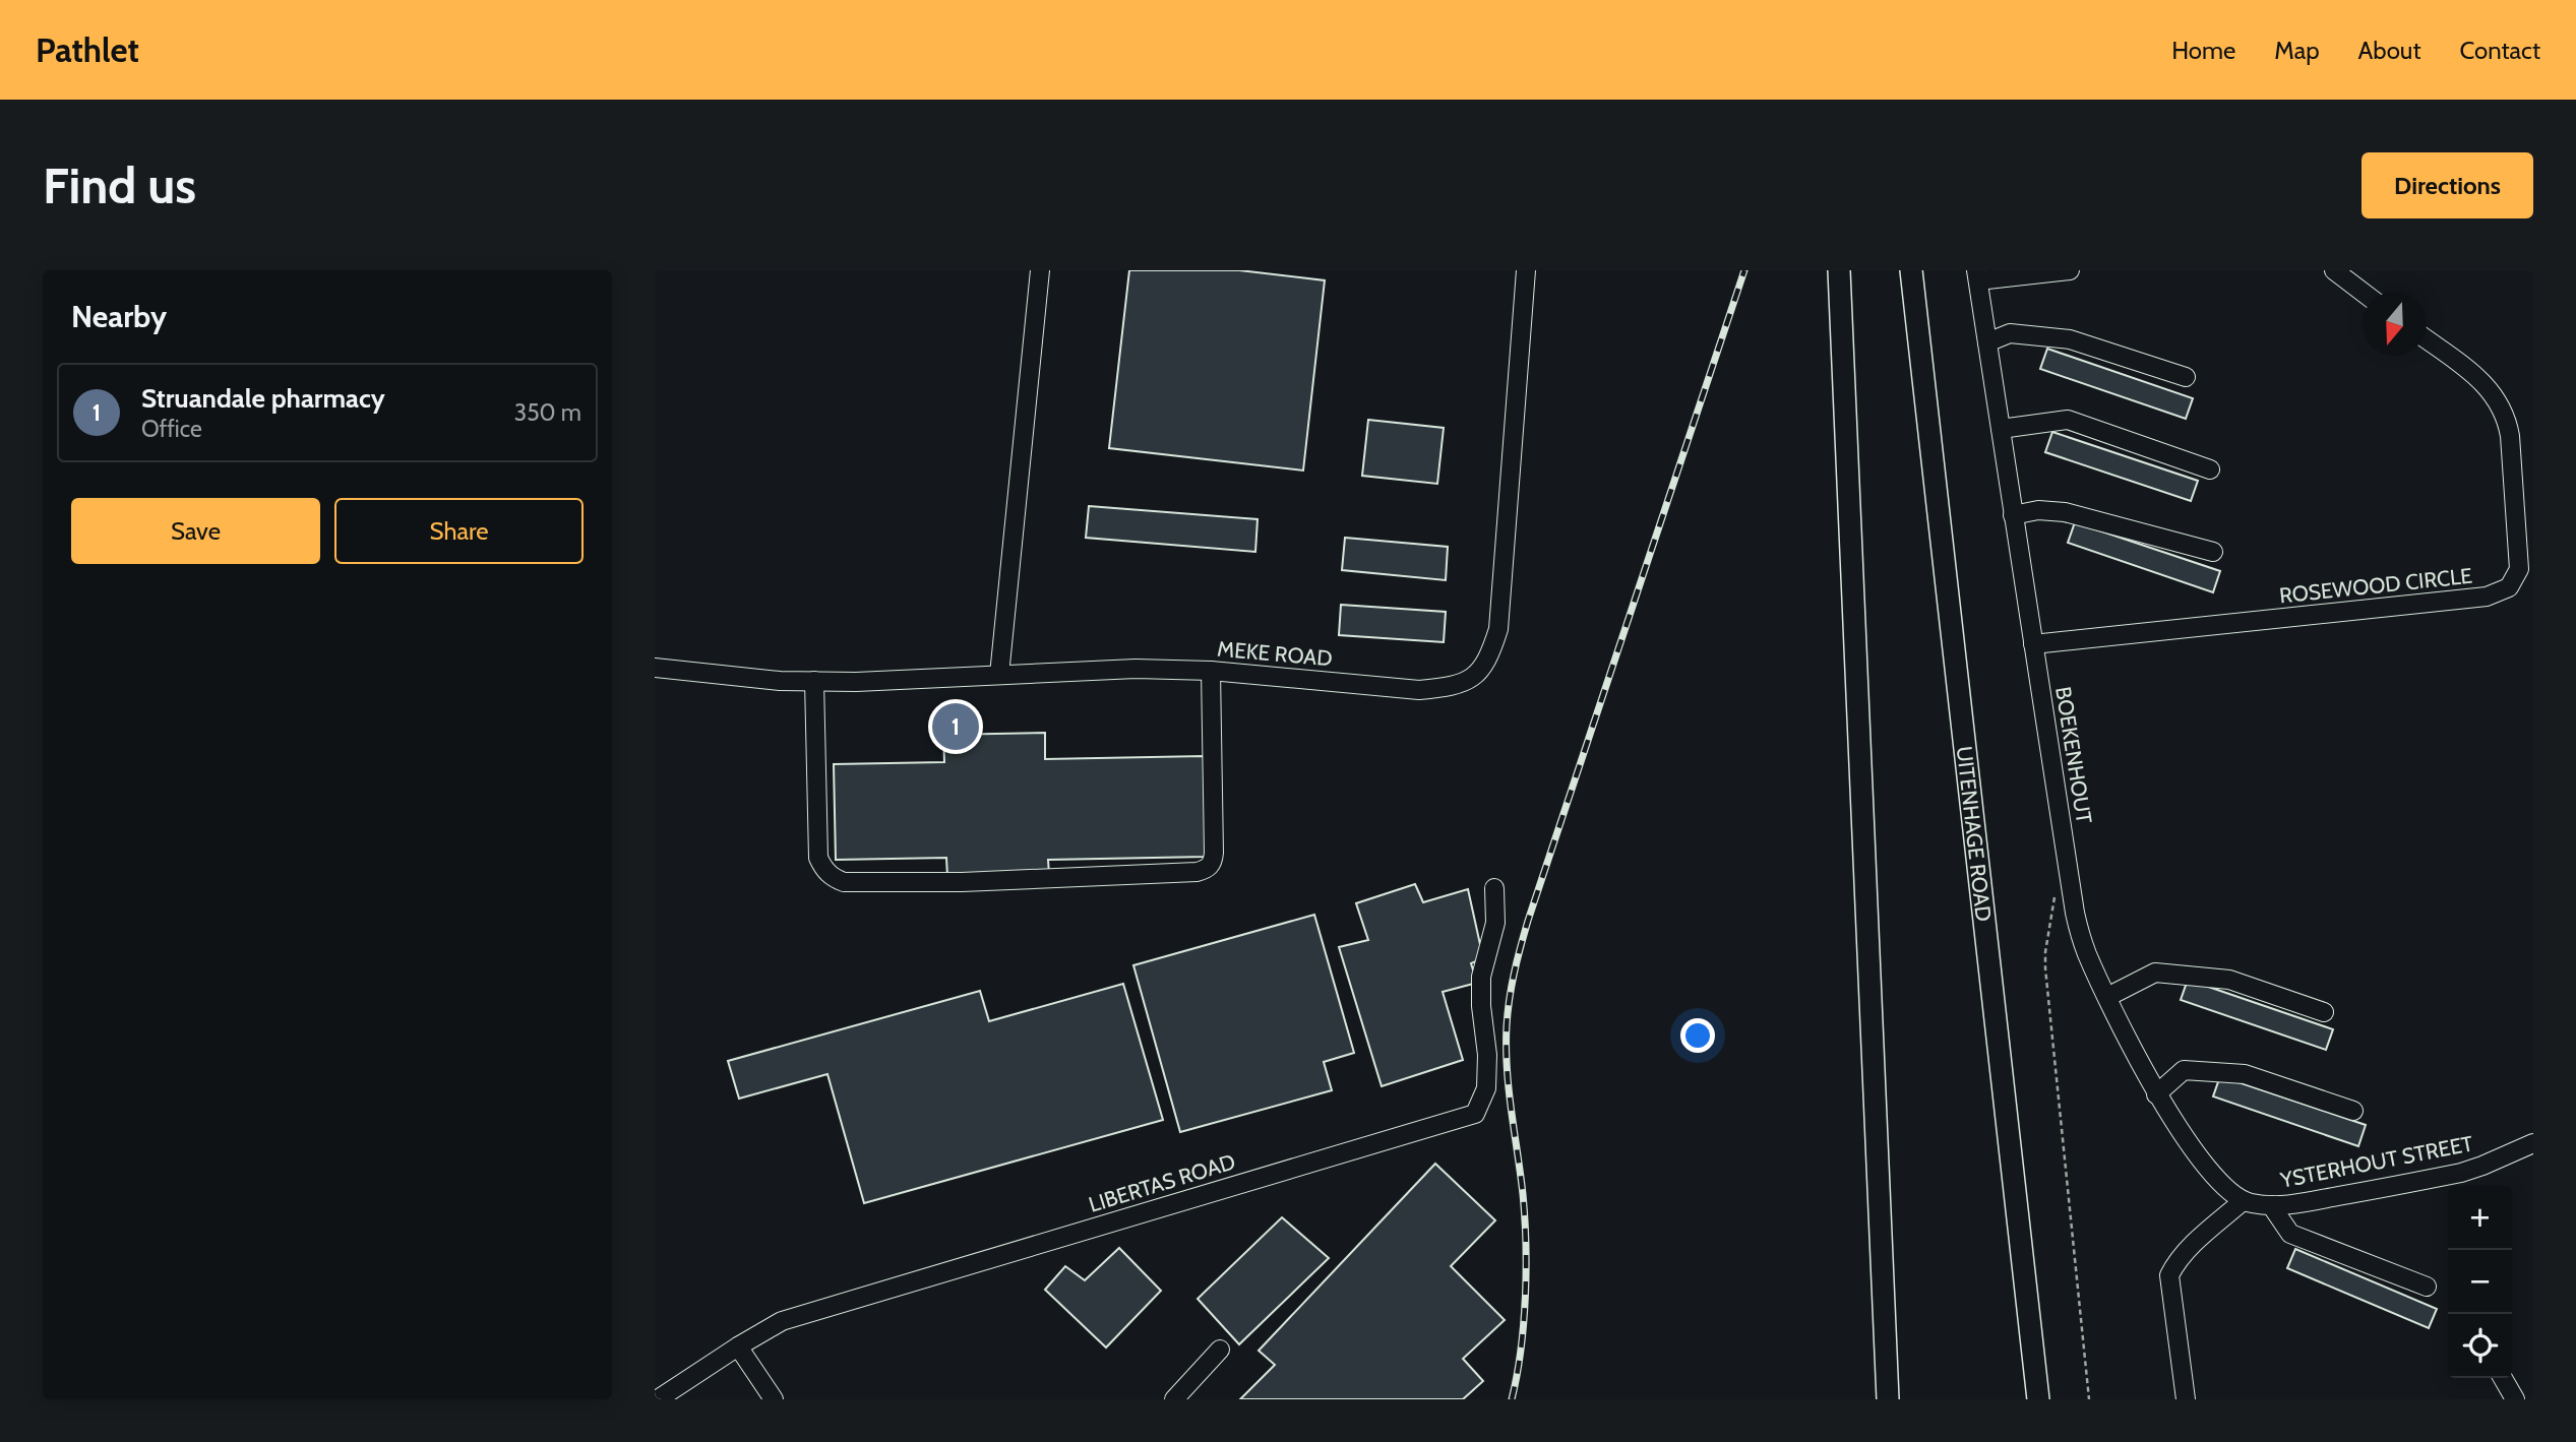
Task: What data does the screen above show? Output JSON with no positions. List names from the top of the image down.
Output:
{
  "streets": {
    "main road": ["UITENHAGE ROAD"],
    "street": [
      "ROSEWOOD CIRCLE",
      "MEKE ROAD",
      "BOEKENHOUT",
      "YSTERHOUT STREET",
      "LIBERTAS ROAD"
    ]
  },
  "crossings": [
    ["ROSEWOOD CIRCLE", "BOEKENHOUT"],
    ["BOEKENHOUT", "YSTERHOUT STREET"]
  ],
  "north": "bottom",
  "page": {
    "header": "Pathlet",
    "nav": [
      "Home",
      "Map",
      "About",
      "Contact"
    ],
    "buttons": [
      "Directions",
      ["Save", "Share"]
    ],
    "title": "Find us",
    "heading": "Nearby",
    "list": [
      {
        "mark": "1",
        "name": "Struandale pharmacy",
        "note": "Office",
        "value": "350 m"
      }
    ],
    "pins": "1",
    "map_buttons": ["+", "−"]
  }
}
